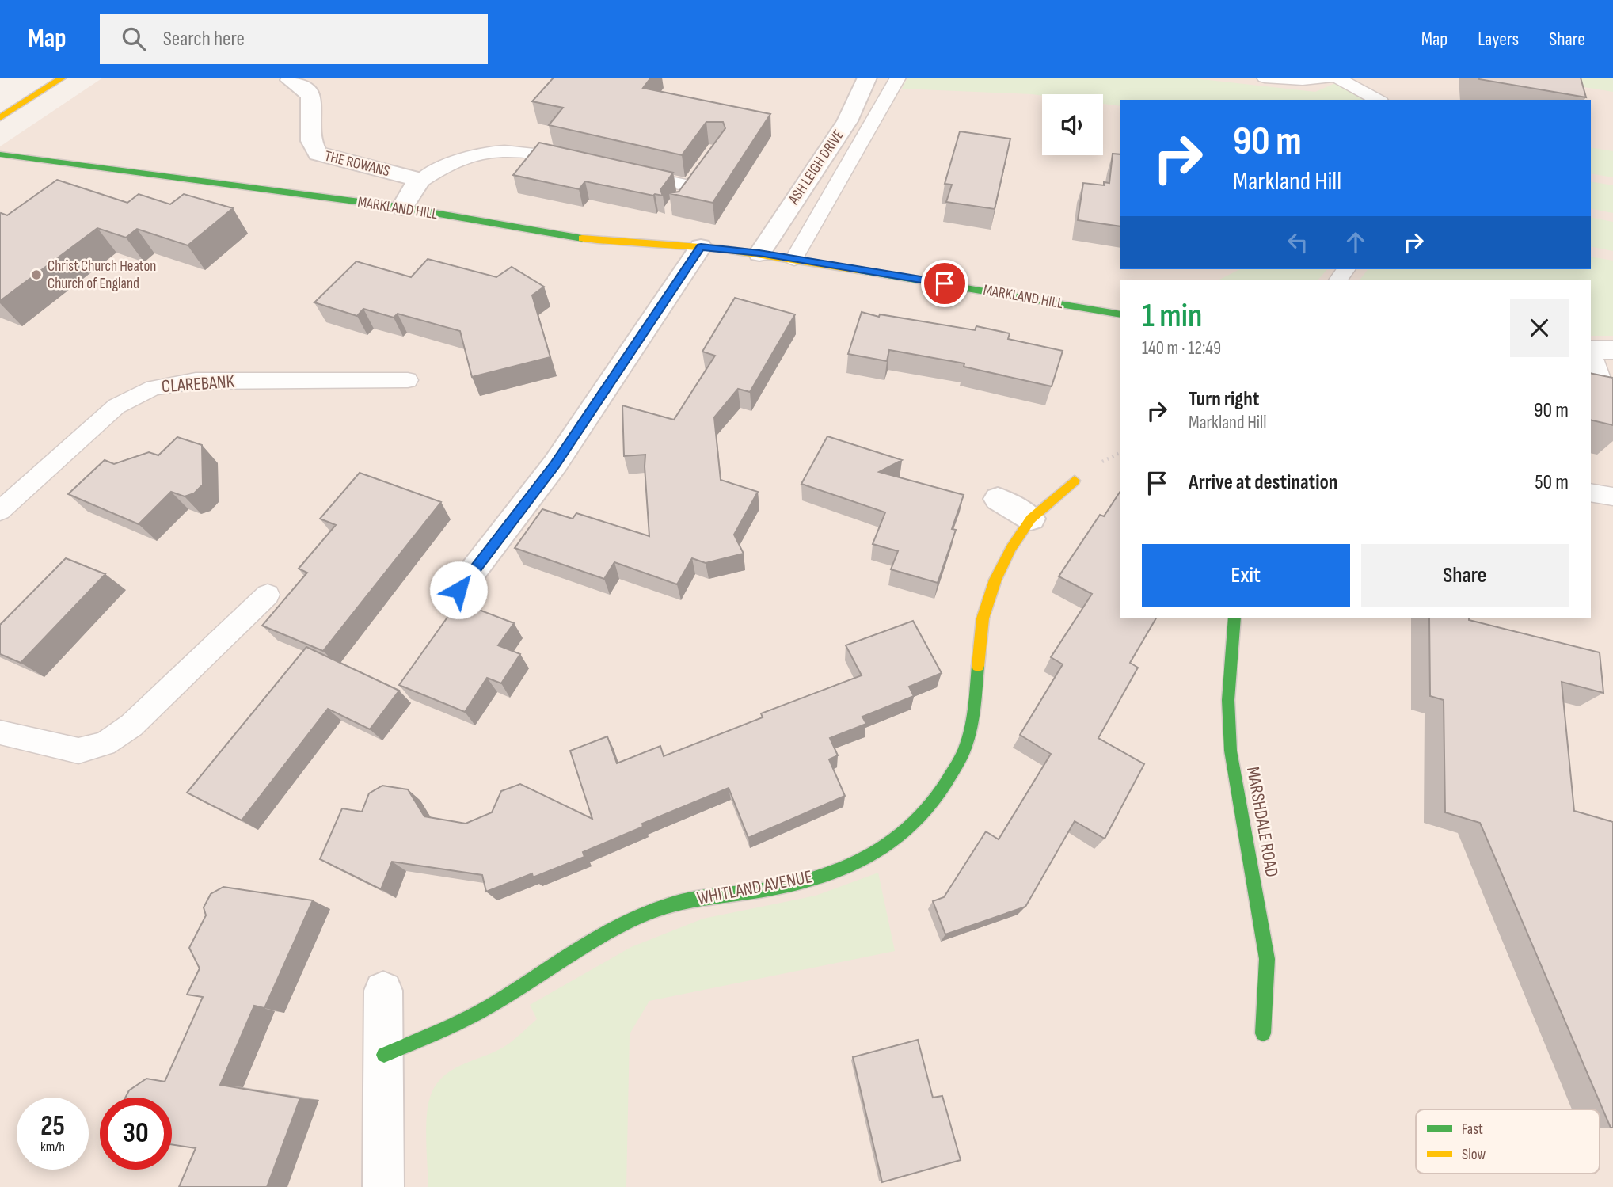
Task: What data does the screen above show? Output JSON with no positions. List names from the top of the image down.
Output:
{
  "streets": {
    "street": [
      "THE ROWANS",
      "ASH LEIGH DRIVE",
      "MARKLAND HILL",
      "MARSHDALE ROAD",
      "WHITLAND AVENUE"
    ],
    "lane": ["CLAREBANK"]
  },
  "crossings": [
    ["ASH LEIGH DRIVE", "MARKLAND HILL"]
  ],
  "places": ["Christ Church Heaton Church of England"],
  "legend": ["Fast", "Slow"],
  "page": {
    "header": "Map",
    "search": "Search here",
    "nav": ["Map", "Layers", "Share"],
    "turn": ["90 m", "Markland Hill"],
    "heading": ["1 min", "140 m · 12:49"],
    "list": [
      {
        "name": "Turn right",
        "note": "Markland Hill",
        "value": "90 m"
      },
      {
        "name": "Arrive at destination",
        "value": "50 m"
      }
    ],
    "buttons": ["Exit", "Share"],
    "speed": "25 km/h",
    "limit": "30"
  }
}
